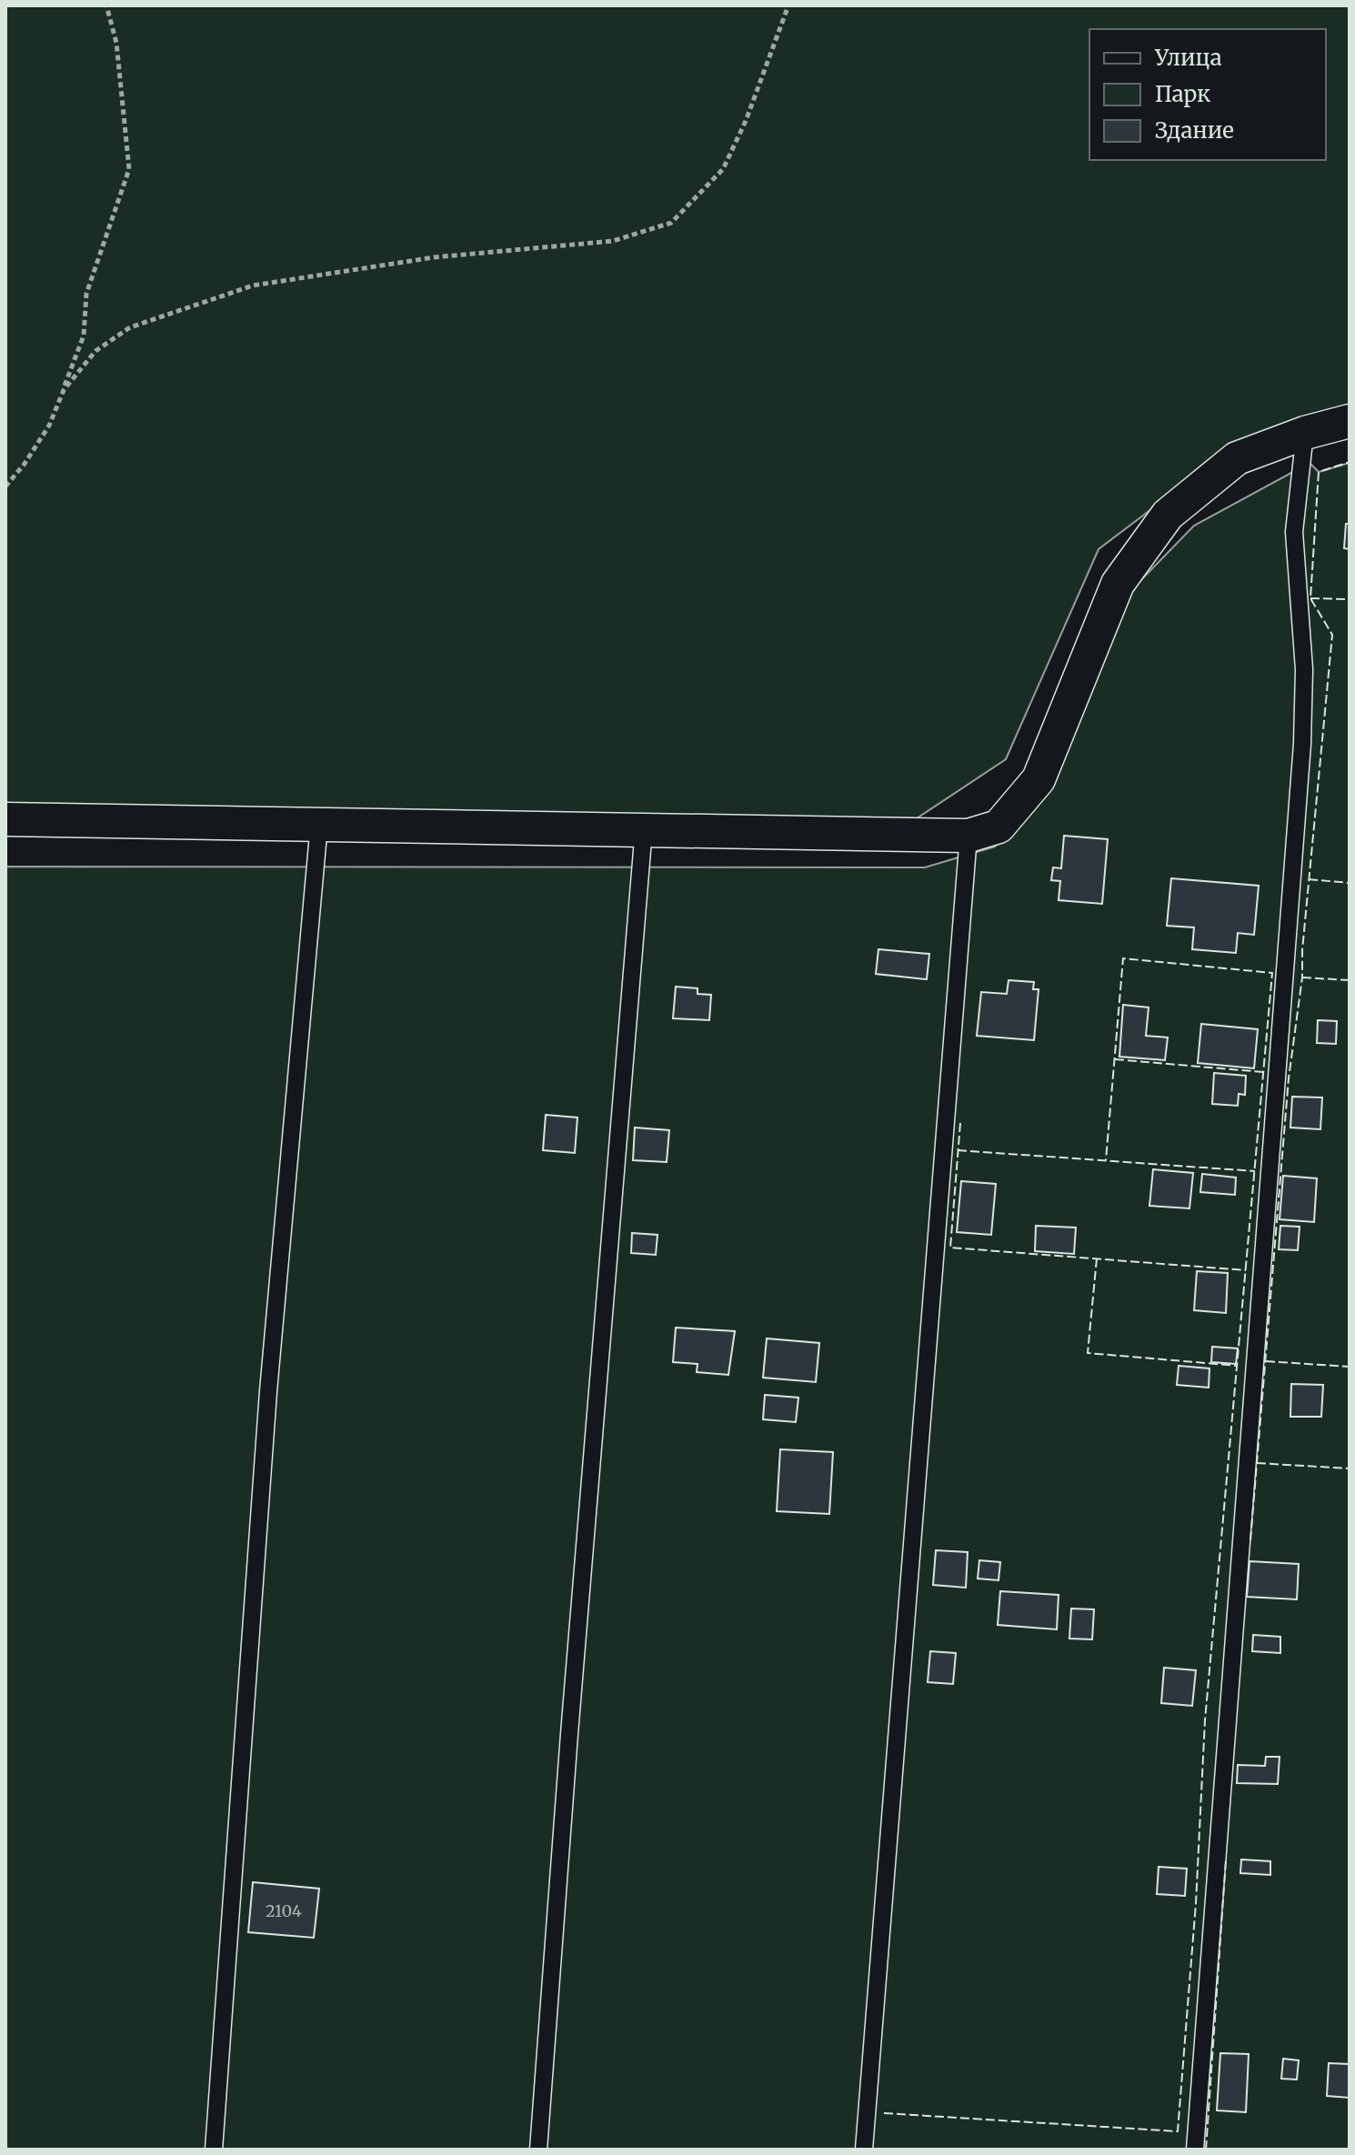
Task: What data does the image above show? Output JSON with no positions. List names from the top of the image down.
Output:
{
  "house_numbers": ["2104"],
  "legend": ["Улица", "Парк", "Здание"]
}
